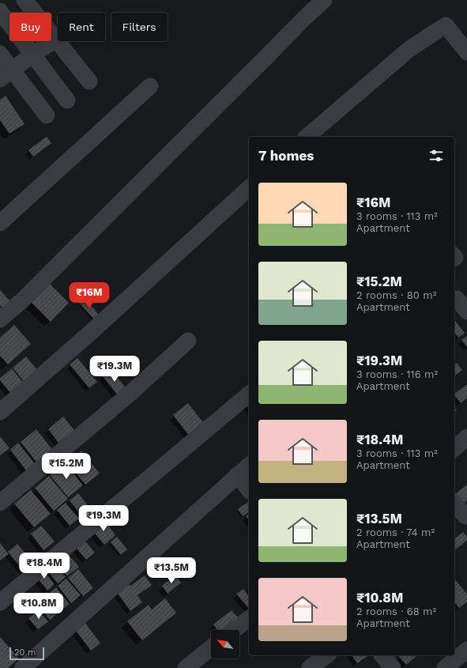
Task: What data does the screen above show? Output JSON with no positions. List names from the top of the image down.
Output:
{
  "scale_bar": "20 m",
  "north": "top left",
  "page": {
    "chip": ["Buy", "Rent", "Filters"],
    "heading": "7 homes",
    "list": [
      {
        "name": "₹16M",
        "note": "3 rooms · 113 m² · Apartment"
      },
      {
        "name": "₹15.2M",
        "note": "2 rooms · 80 m² · Apartment"
      },
      {
        "name": "₹19.3M",
        "note": "3 rooms · 116 m² · Apartment"
      },
      {
        "name": "₹18.4M",
        "note": "3 rooms · 113 m² · Apartment"
      },
      {
        "name": "₹13.5M",
        "note": "2 rooms · 74 m² · Apartment"
      },
      {
        "name": "₹10.8M",
        "note": "2 rooms · 68 m² · Apartment"
      }
    ],
    "price": [
      "₹16M",
      "₹19.3M",
      "₹15.2M",
      "₹19.3M",
      "₹18.4M",
      "₹13.5M",
      "₹10.8M"
    ],
    "scale": "20 m"
  }
}
